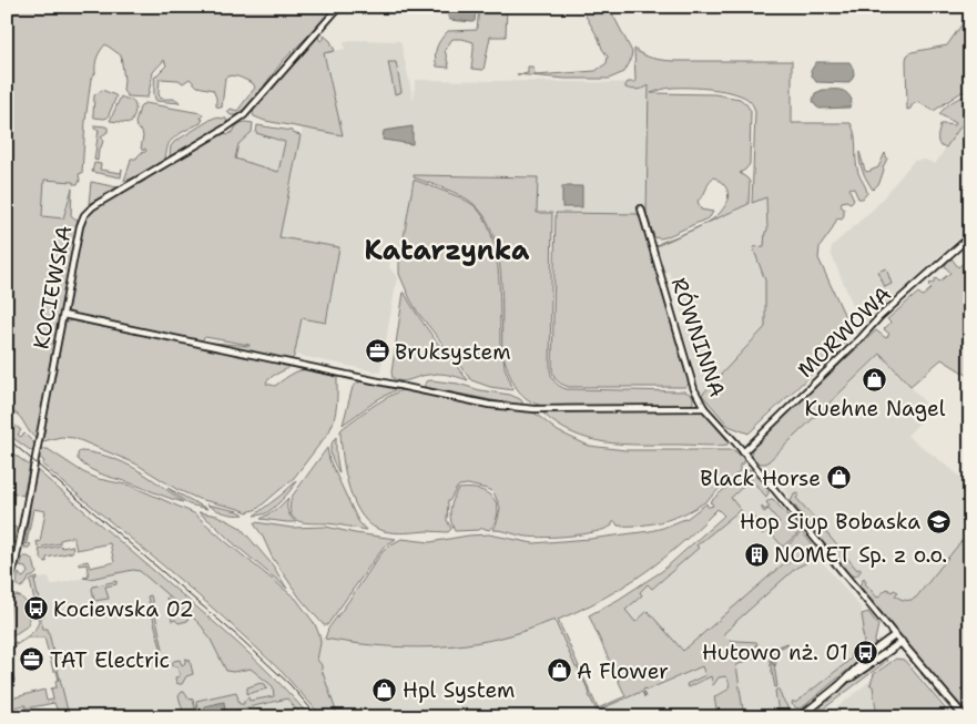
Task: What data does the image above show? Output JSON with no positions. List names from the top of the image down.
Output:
{
  "streets": {
    "street": ["KOCIEWSKA", "MORWOWA", "RÓWNINNA"]
  },
  "crossings": [
    ["MORWOWA", "RÓWNINNA"]
  ],
  "districts": ["Katarzynka"],
  "places": {
    "office": ["Bruksystem", "TAT Electric"],
    "shop": [
      "Kuehne Nagel",
      "Black Horse",
      "A Flower",
      "Hpl System"
    ],
    "school or university": ["Hop Siup Bobaska"],
    "building": ["NOMET Sp. z o.o."],
    "bus stop": ["Kociewska 02", "Hutowo nż. 01"]
  }
}
